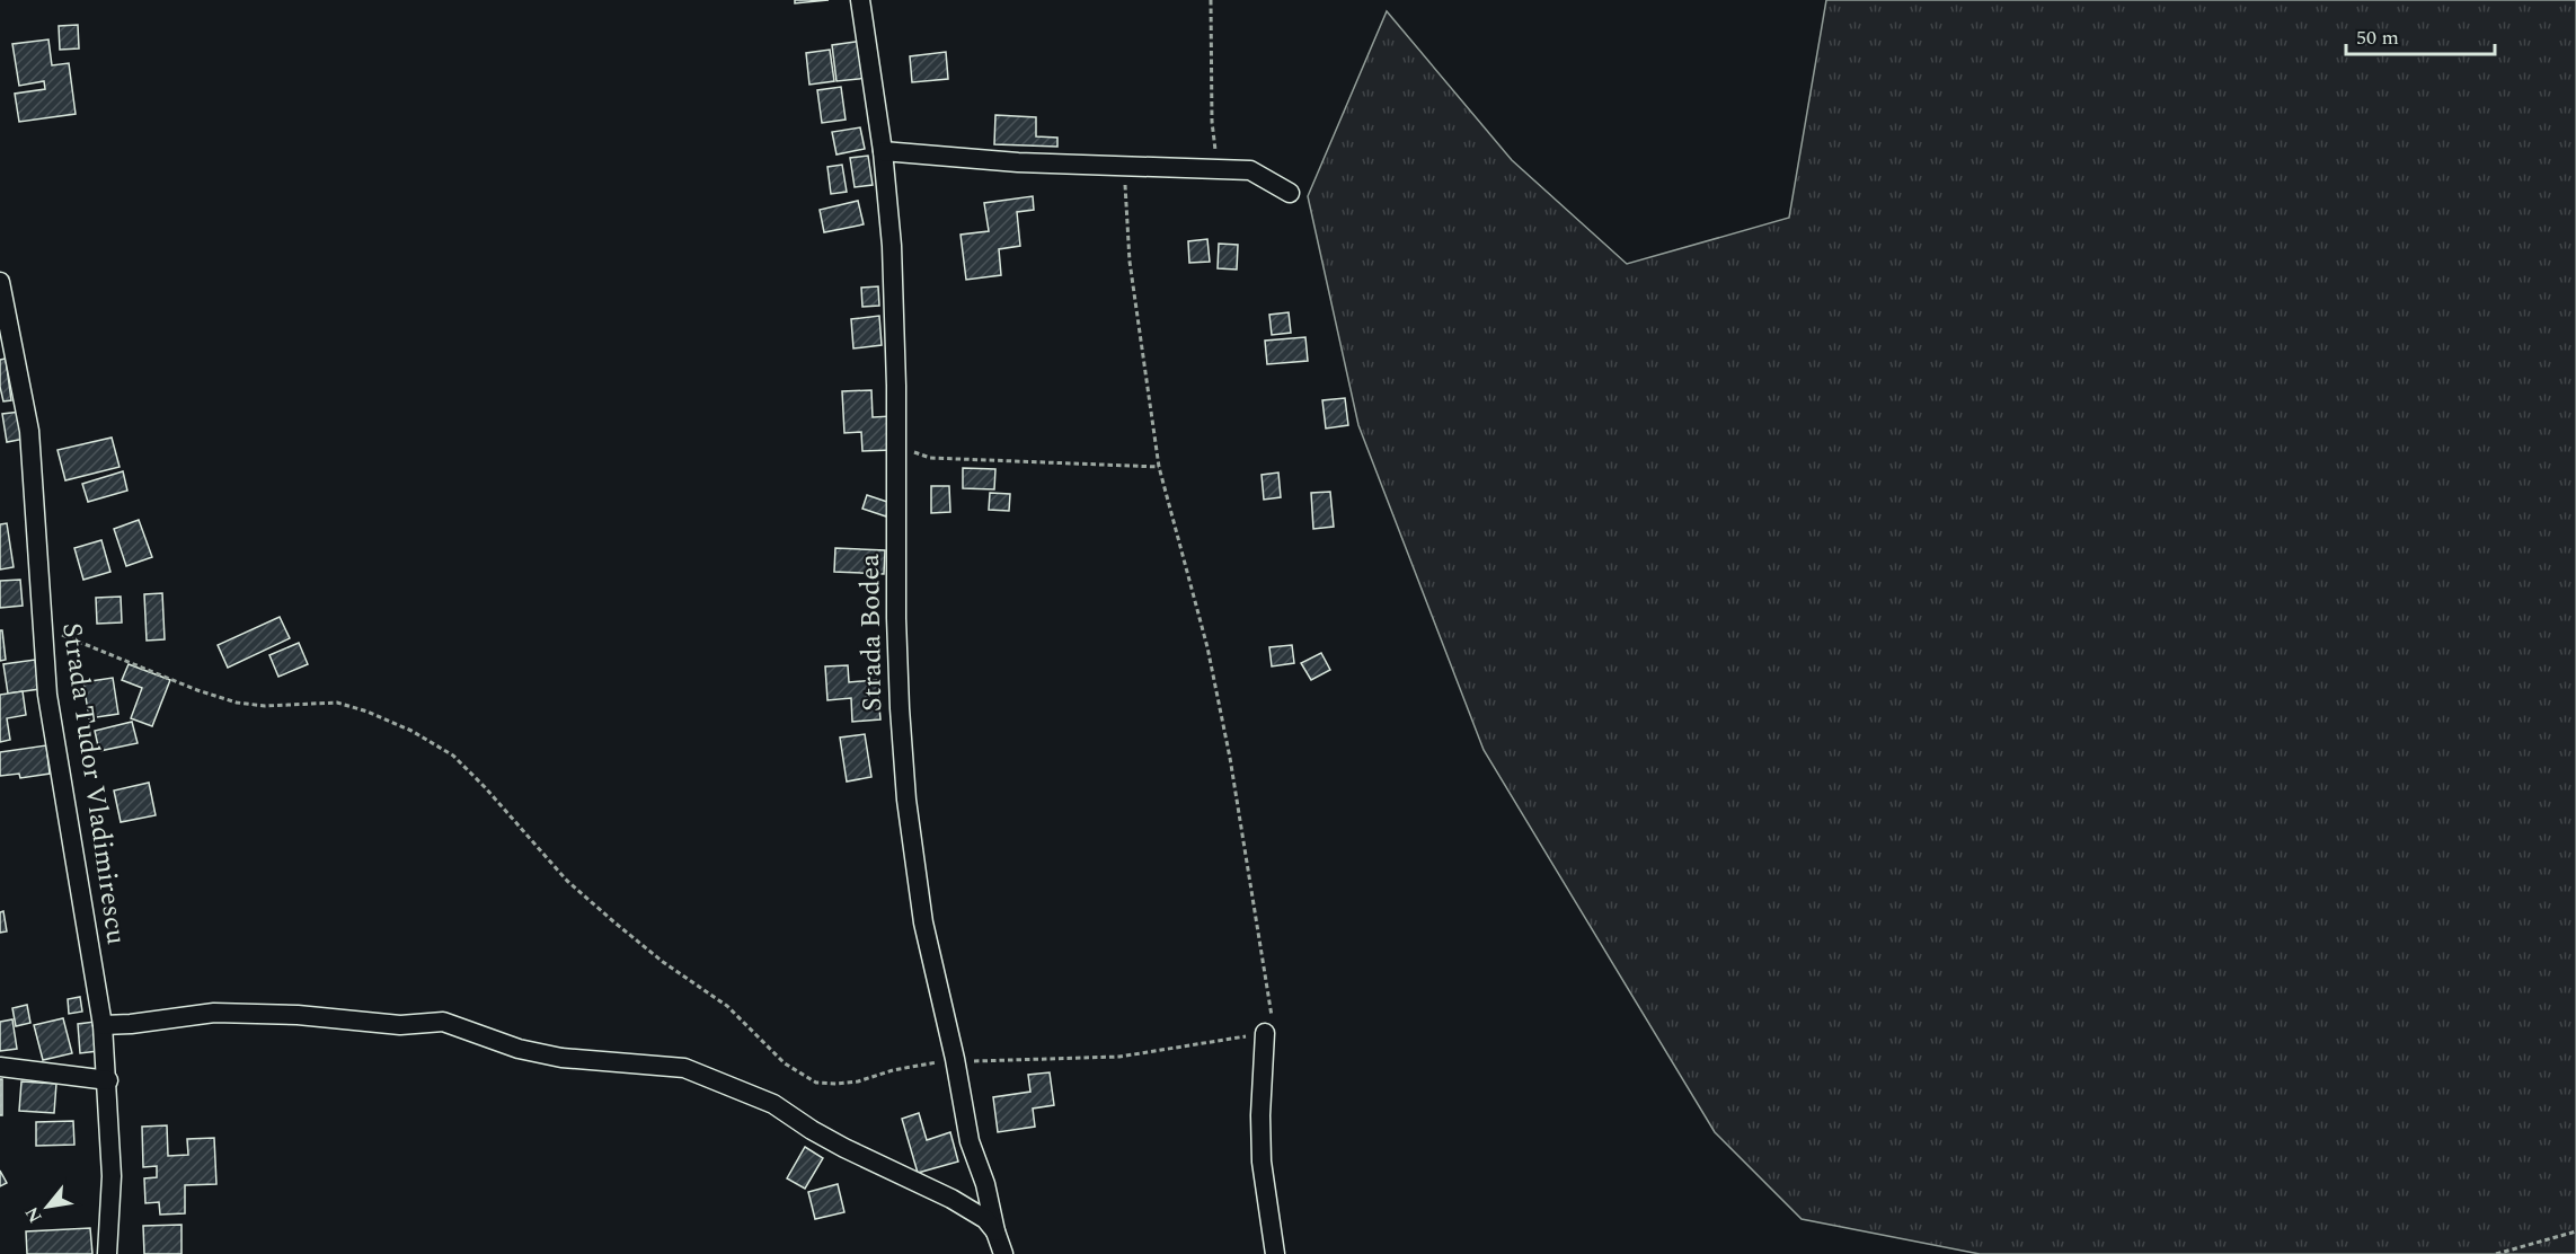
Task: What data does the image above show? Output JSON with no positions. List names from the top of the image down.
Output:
{
  "streets": {
    "street": ["Strada Bodea", "Strada Tudor Vladimirescu"]
  },
  "scale_bar": "50 m",
  "north": "bottom left"
}
